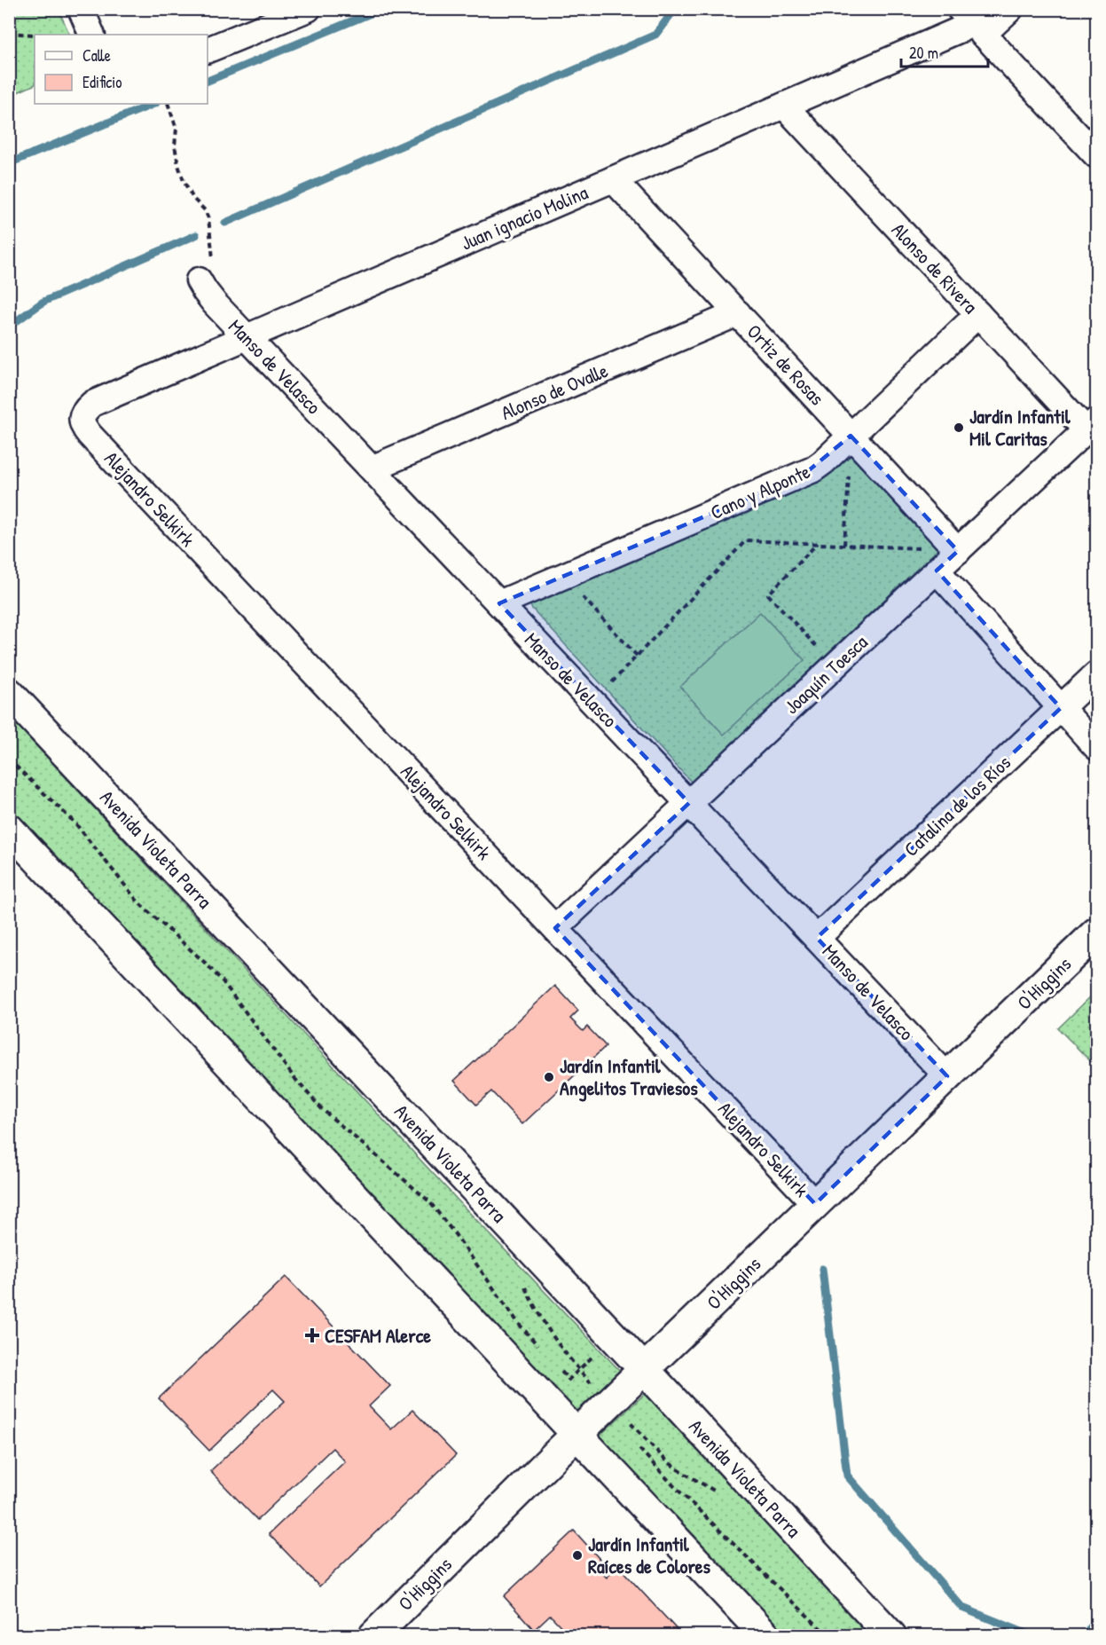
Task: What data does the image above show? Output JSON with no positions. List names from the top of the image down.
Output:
{
  "streets": {
    "main road": ["Avenida Violeta Parra", "O'Higgins"],
    "street": [
      "Juan ignacio Molina",
      "Alonso de Rivera",
      "Ortiz de Rosas",
      "Manso de Velasco",
      "Alonso de Ovalle",
      "Cano y Alponte",
      "Alejandro Selkirk",
      "Joaquín Toesca",
      "Catalina de los Ríos"
    ]
  },
  "crossings": [
    ["Juan ignacio Molina", "Alonso de Rivera"],
    ["Juan ignacio Molina", "Ortiz de Rosas"],
    ["Juan ignacio Molina", "Manso de Velasco"],
    ["Juan ignacio Molina", "Alejandro Selkirk"],
    ["Alonso de Rivera", "Cano y Alponte"],
    ["Alonso de Rivera", "Joaquín Toesca"],
    ["Ortiz de Rosas", "Alonso de Ovalle"],
    ["Ortiz de Rosas", "Cano y Alponte"],
    ["Ortiz de Rosas", "Joaquín Toesca"],
    ["Manso de Velasco", "Alonso de Ovalle"],
    ["Manso de Velasco", "Cano y Alponte"],
    ["Manso de Velasco", "Joaquín Toesca"],
    ["Manso de Velasco", "Catalina de los Ríos"],
    ["Manso de Velasco", "O'Higgins"],
    ["Alejandro Selkirk", "Joaquín Toesca"],
    ["Alejandro Selkirk", "O'Higgins"],
    ["Avenida Violeta Parra", "O'Higgins"]
  ],
  "places": {
    "other": ["Jardín Infantil Mil Caritas", "Jardín Infantil Angelitos Traviesos", "Jardín Infantil Raíces de Colores"],
    "health": ["CESFAM Alerce"]
  },
  "legend": ["Calle", "Edificio"],
  "scale_bar": "20 m"
}
